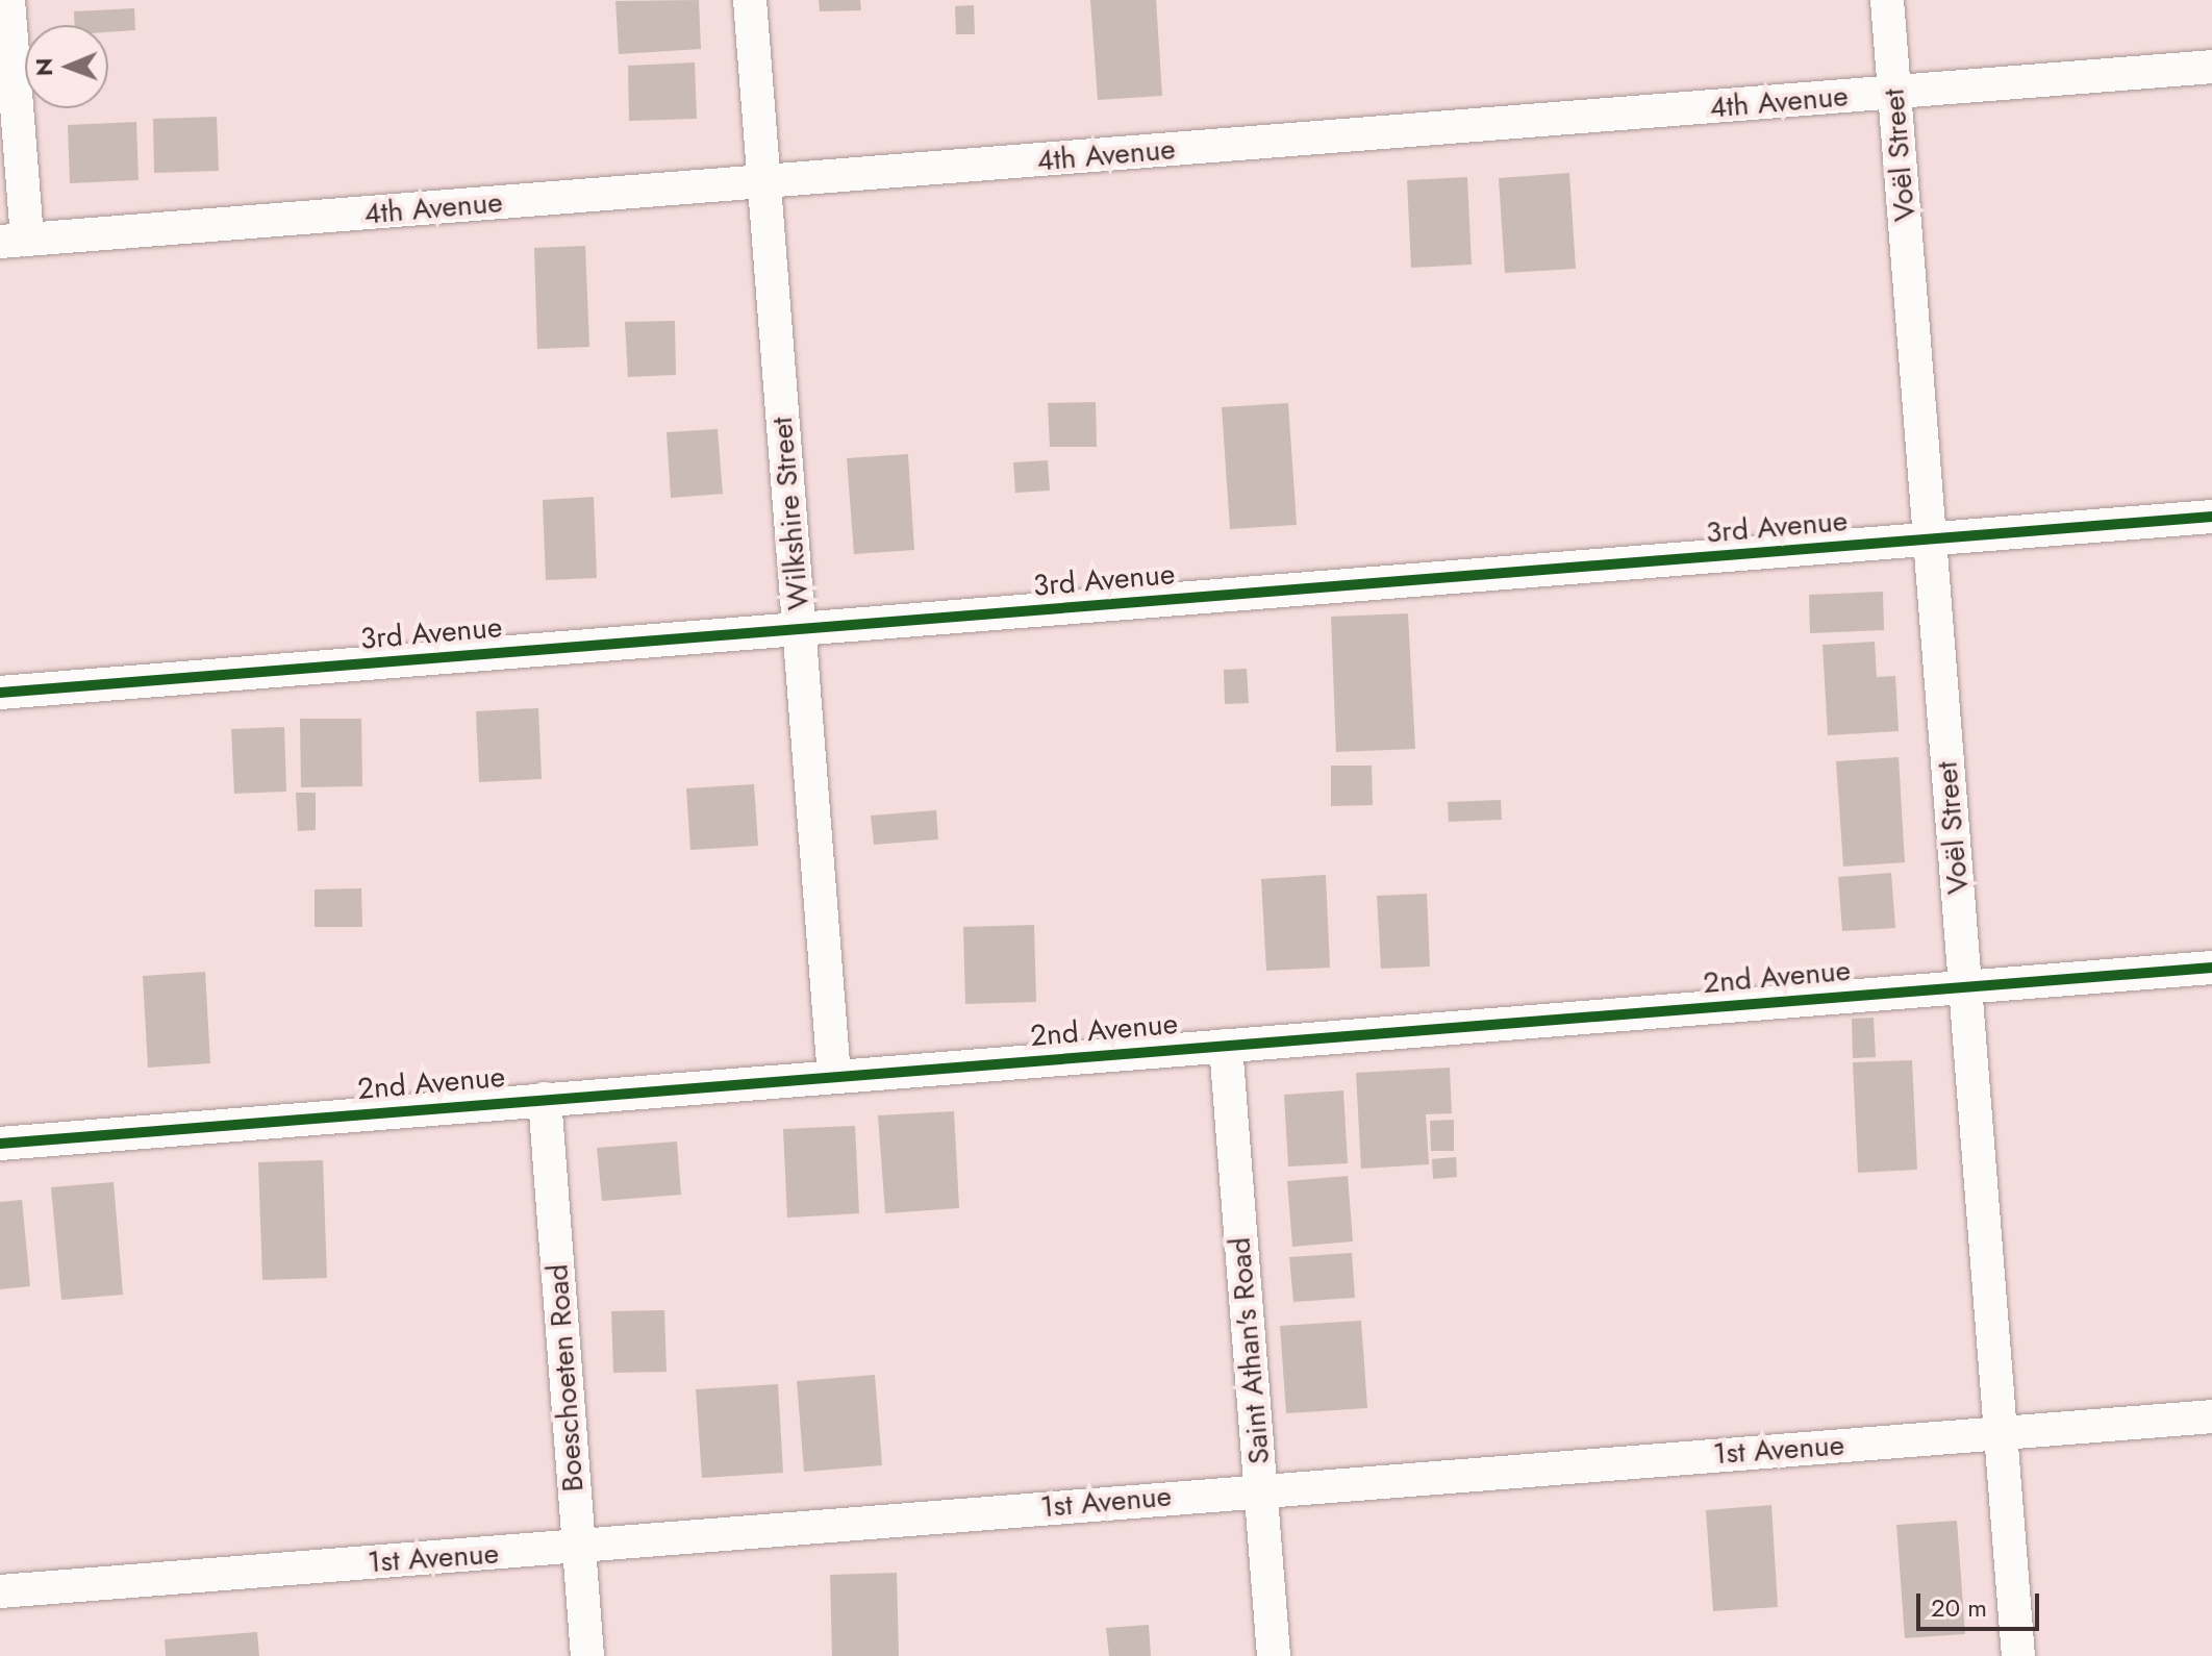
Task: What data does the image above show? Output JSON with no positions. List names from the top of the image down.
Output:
{
  "streets": {
    "street": [
      "4th Avenue",
      "Voël Street",
      "Wilkshire Street",
      "3rd Avenue",
      "2nd Avenue",
      "Saint Athan's Road",
      "Boeschoeten Road",
      "1st Avenue"
    ]
  },
  "crossings": [
    ["4th Avenue", "Voël Street"],
    ["4th Avenue", "Wilkshire Street"],
    ["Voël Street", "3rd Avenue"],
    ["Voël Street", "2nd Avenue"],
    ["Voël Street", "1st Avenue"],
    ["Wilkshire Street", "3rd Avenue"],
    ["Wilkshire Street", "2nd Avenue"],
    ["2nd Avenue", "Saint Athan's Road"],
    ["2nd Avenue", "Boeschoeten Road"],
    ["Saint Athan's Road", "1st Avenue"],
    ["Boeschoeten Road", "1st Avenue"]
  ],
  "scale_bar": "20 m",
  "north": "left"
}
